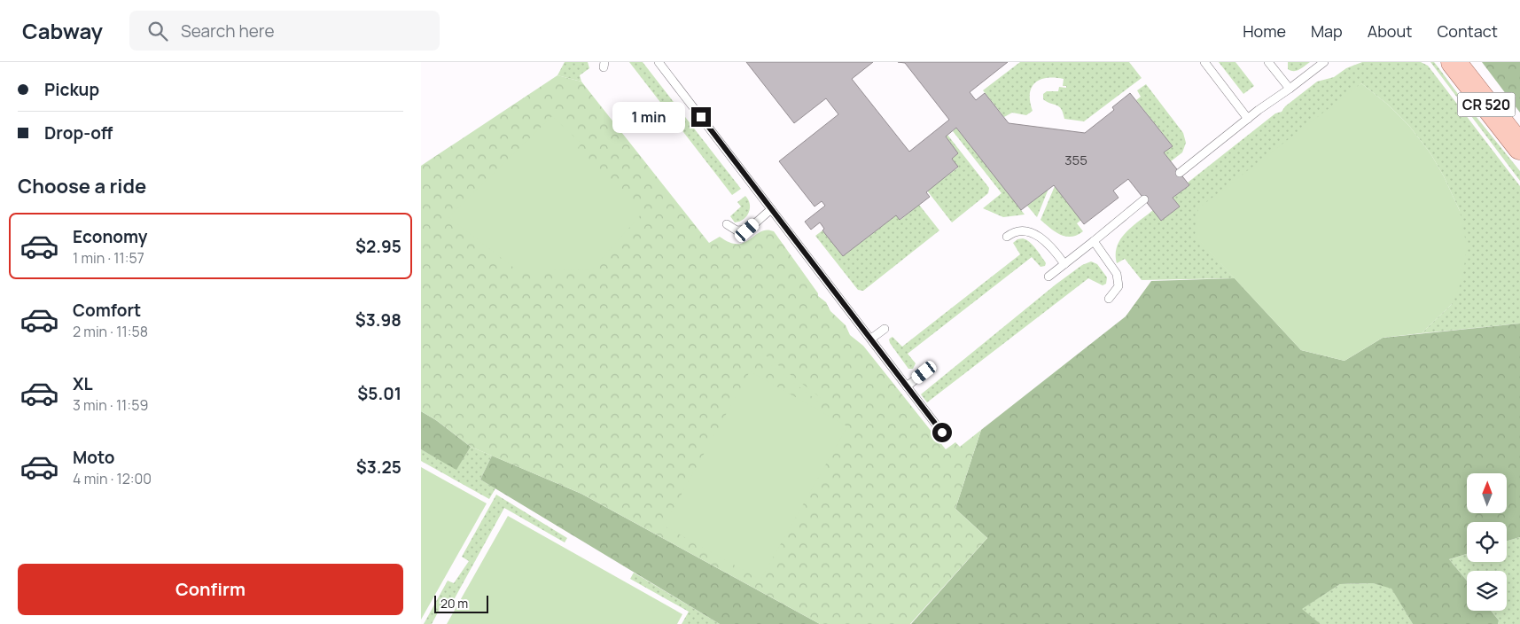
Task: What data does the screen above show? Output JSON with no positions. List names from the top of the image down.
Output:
{
  "streets": {
    "main road": ["CR 520"]
  },
  "house_numbers": ["355"],
  "scale_bar": "20 m",
  "north": "top",
  "page": {
    "header": "Cabway",
    "search": "Search here",
    "nav": [
      "Home",
      "Map",
      "About",
      "Contact"
    ],
    "banner": ["Pickup", "Drop-off"],
    "bubble": "1 min",
    "heading": "Choose a ride",
    "list": [
      {
        "name": "Economy",
        "note": "1 min · 11:57",
        "value": "$2.95"
      },
      {
        "name": "Comfort",
        "note": "2 min · 11:58",
        "value": "$3.98"
      },
      {
        "name": "XL",
        "note": "3 min · 11:59",
        "value": "$5.01"
      },
      {
        "name": "Moto",
        "note": "4 min · 12:00",
        "value": "$3.25"
      }
    ],
    "buttons": "Confirm",
    "scale": "20 m"
  }
}
